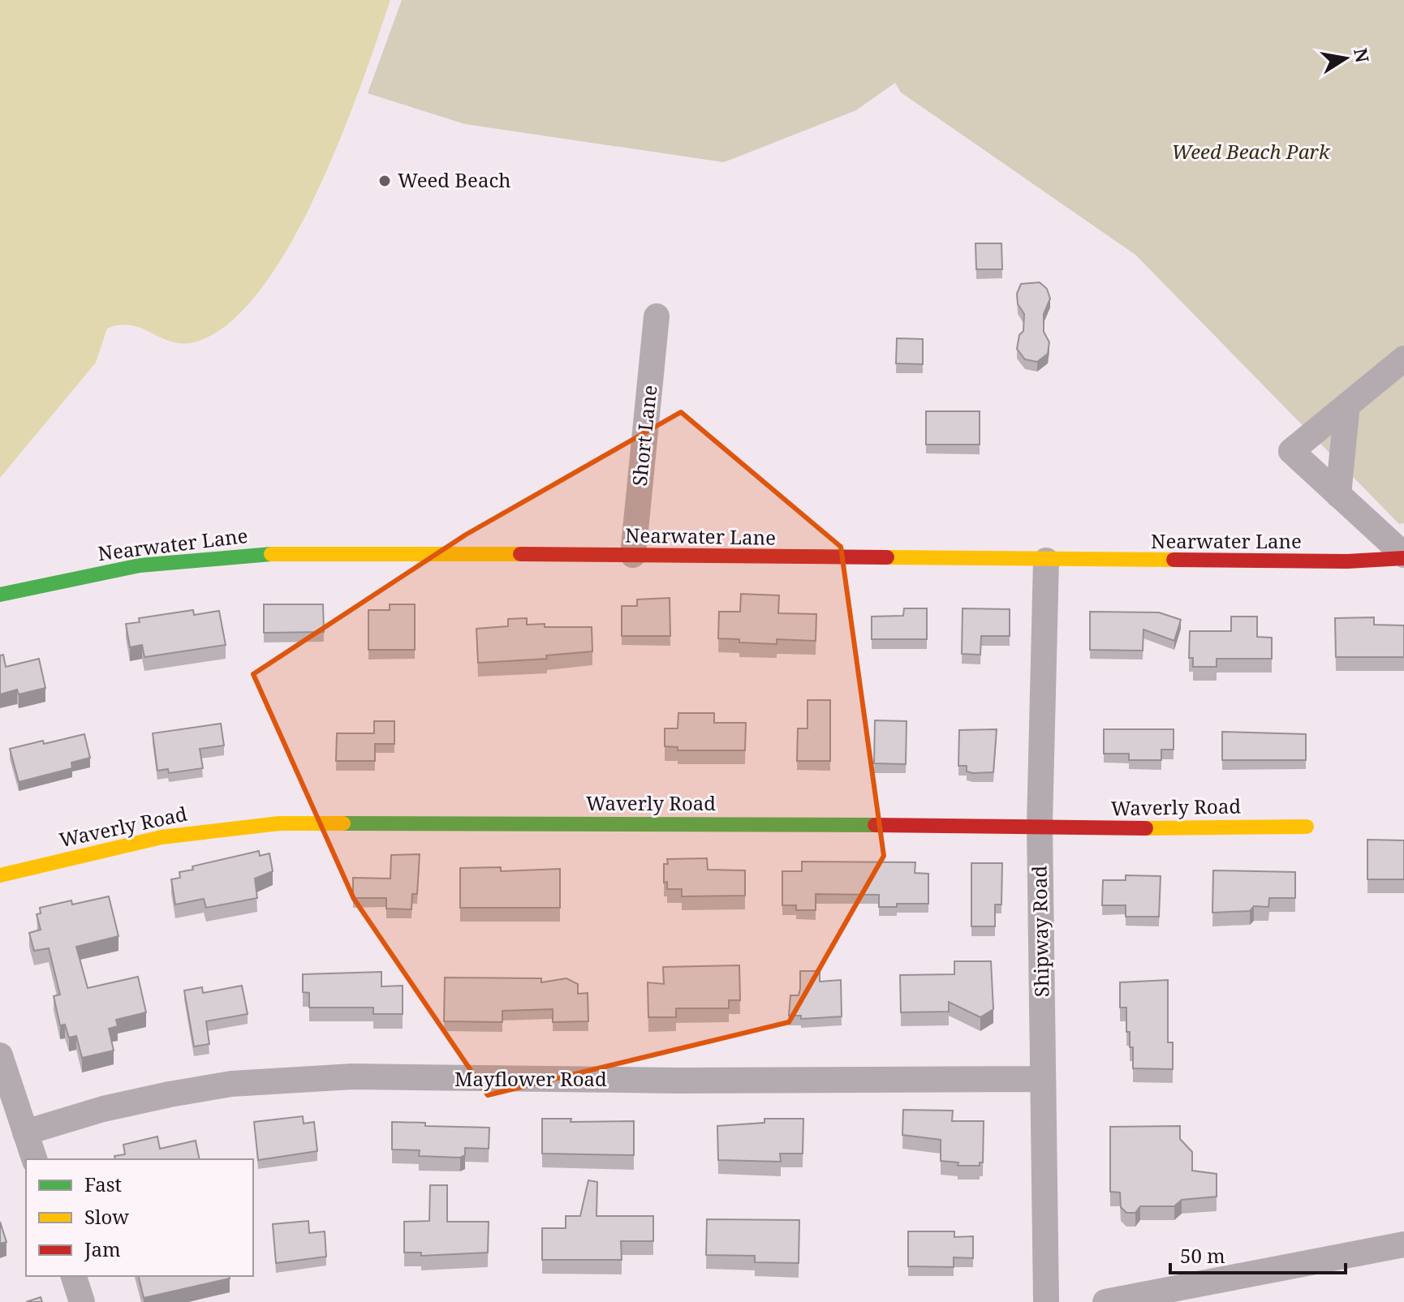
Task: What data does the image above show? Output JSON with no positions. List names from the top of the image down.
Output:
{
  "streets": {
    "street": [
      "Short Lane",
      "Nearwater Lane",
      "Waverly Road",
      "Shipway Road",
      "Mayflower Road"
    ]
  },
  "crossings": [
    ["Short Lane", "Nearwater Lane"],
    ["Nearwater Lane", "Shipway Road"],
    ["Waverly Road", "Shipway Road"],
    ["Shipway Road", "Mayflower Road"]
  ],
  "parks": ["Weed Beach Park"],
  "places": ["Weed Beach"],
  "legend": ["Fast", "Slow", "Jam"],
  "scale_bar": "50 m",
  "north": "right"
}
